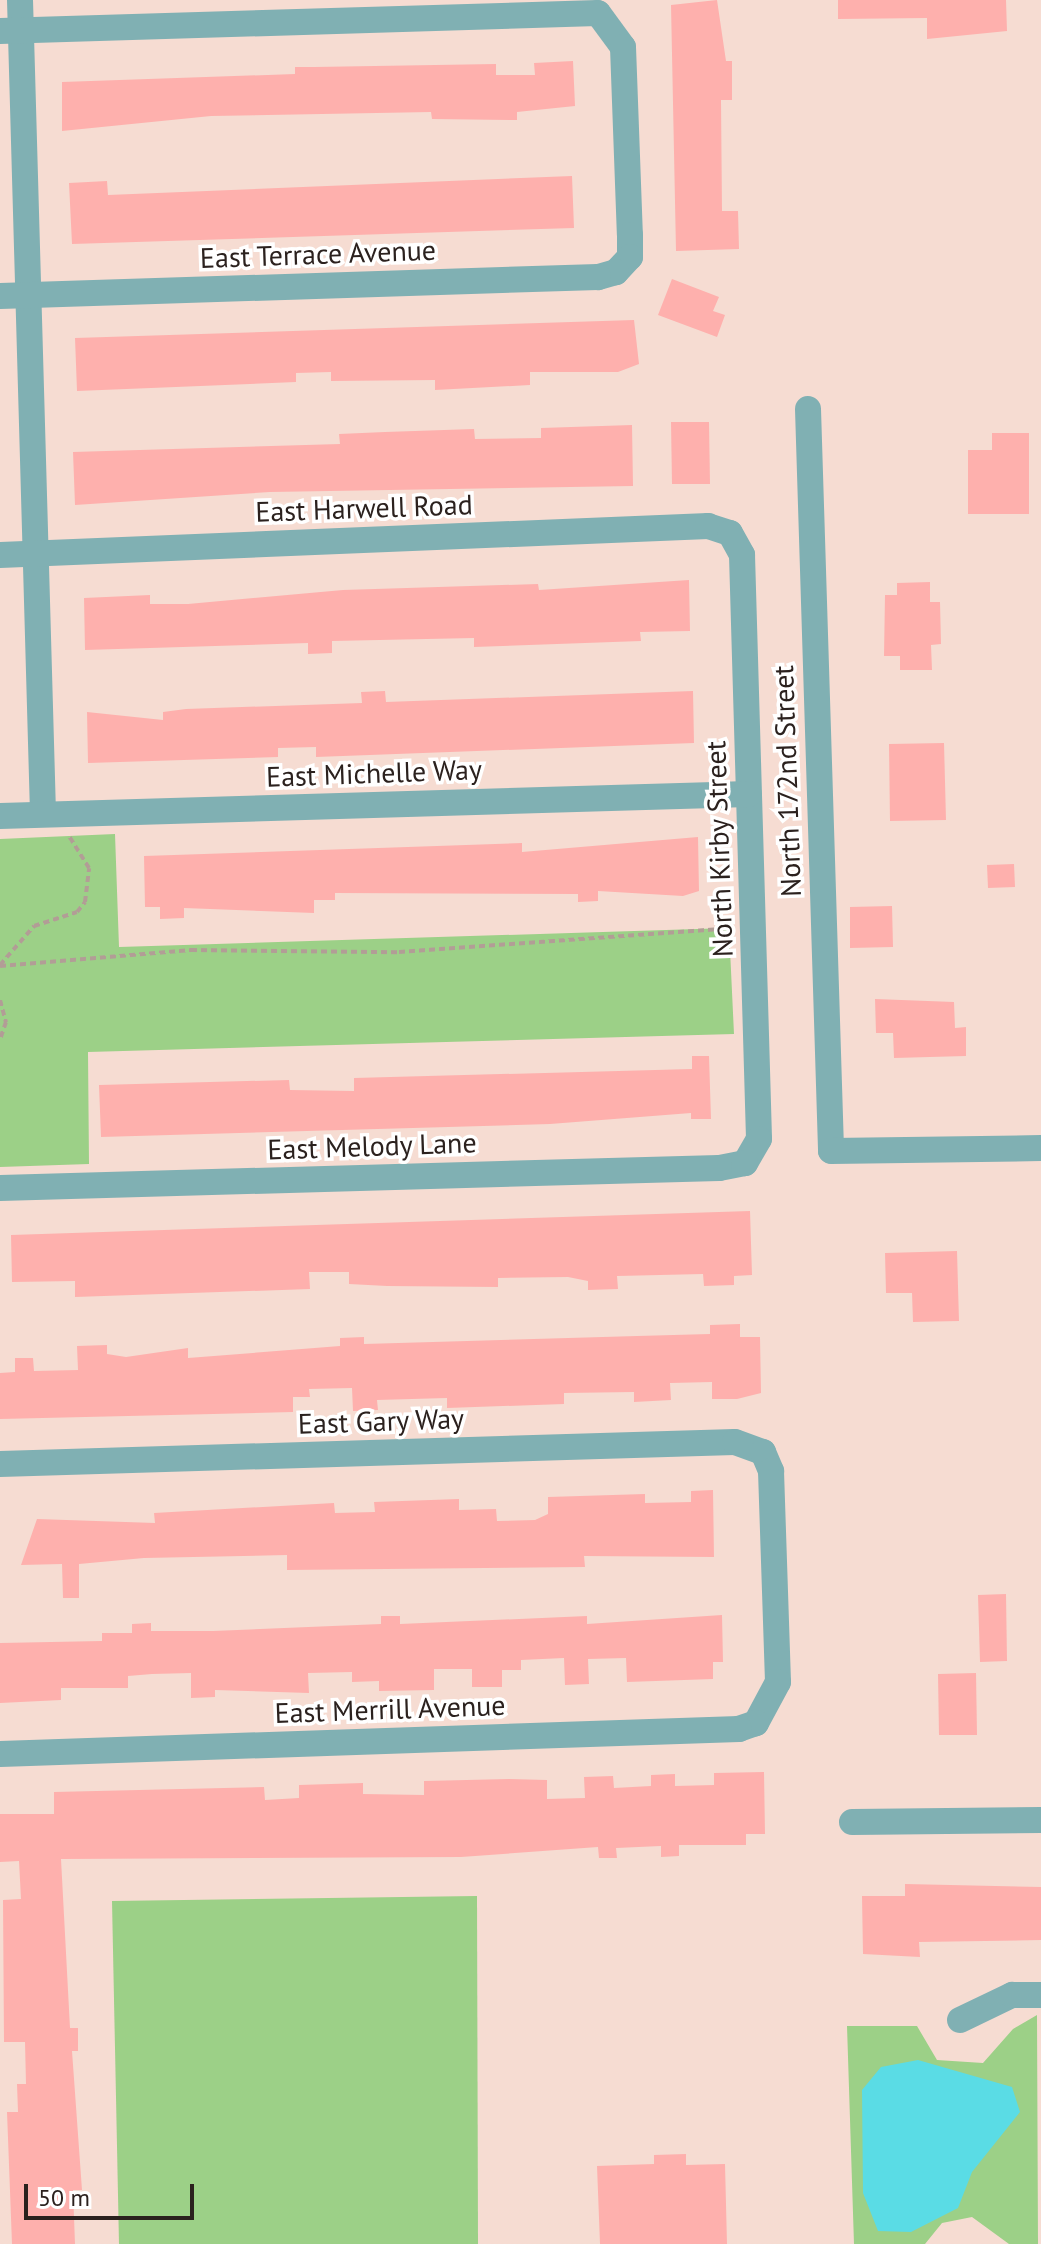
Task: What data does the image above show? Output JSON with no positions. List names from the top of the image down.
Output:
{
  "streets": {
    "street": [
      "East Terrace Avenue",
      "East Harwell Road",
      "East Michelle Way",
      "North 172nd Street",
      "North Kirby Street",
      "East Melody Lane",
      "East Gary Way",
      "East Merrill Avenue"
    ]
  },
  "crossings": [
    ["East Harwell Road", "North Kirby Street"],
    ["East Michelle Way", "North Kirby Street"],
    ["North Kirby Street", "East Melody Lane"],
    ["East Gary Way", "East Merrill Avenue"]
  ],
  "scale_bar": "50 m"
}
